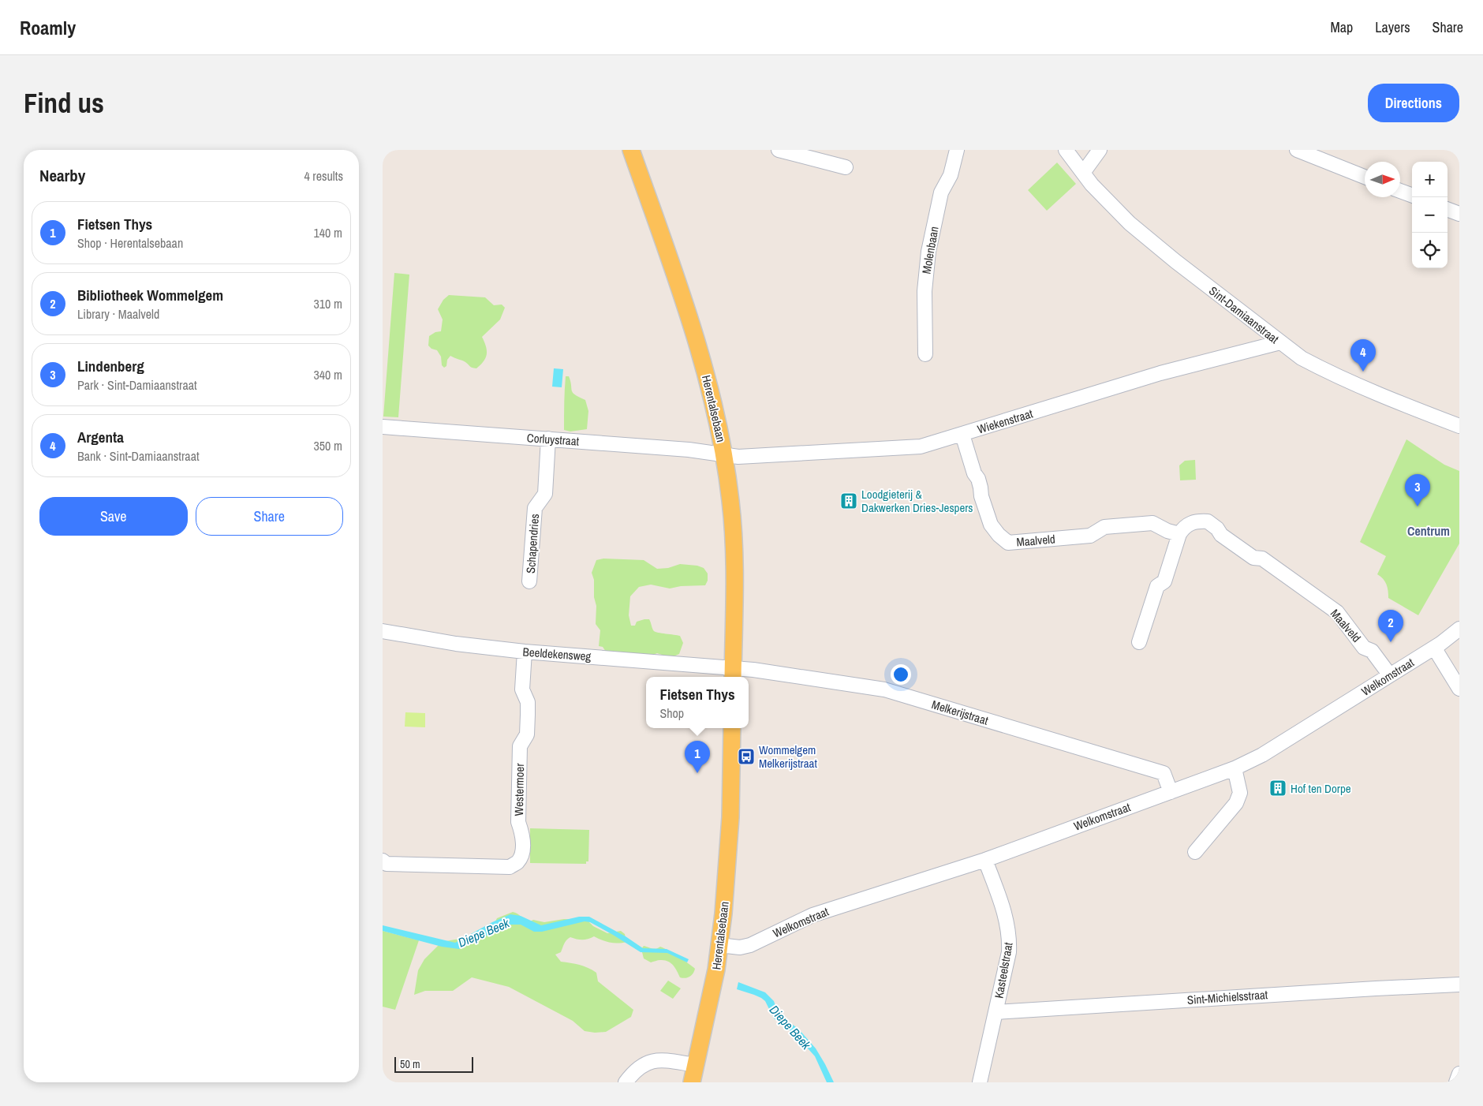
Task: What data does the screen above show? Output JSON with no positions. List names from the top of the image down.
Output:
{
  "streets": {
    "main road": ["Herentalsebaan"],
    "street": [
      "Molenbaan",
      "Sint-Damiaanstraat",
      "Wiekenstraat",
      "Corluystraat",
      "Maalveld",
      "Schapendries",
      "Beeldekensweg",
      "Welkomstraat",
      "Melkerijstraat",
      "Westermoer",
      "Kasteelstraat",
      "Sint-Michielsstraat"
    ]
  },
  "crossings": [
    ["Sint-Damiaanstraat", "Wiekenstraat"],
    ["Herentalsebaan", "Wiekenstraat"],
    ["Herentalsebaan", "Corluystraat"],
    ["Herentalsebaan", "Beeldekensweg"],
    ["Herentalsebaan", "Welkomstraat"],
    ["Herentalsebaan", "Melkerijstraat"],
    ["Wiekenstraat", "Corluystraat"],
    ["Wiekenstraat", "Maalveld"],
    ["Corluystraat", "Schapendries"],
    ["Maalveld", "Welkomstraat"],
    ["Beeldekensweg", "Melkerijstraat"],
    ["Beeldekensweg", "Westermoer"],
    ["Welkomstraat", "Melkerijstraat"],
    ["Welkomstraat", "Kasteelstraat"],
    ["Kasteelstraat", "Sint-Michielsstraat"]
  ],
  "districts": ["Centrum"],
  "water": ["Diepe Beek"],
  "places": {
    "building": ["Loodgieterij & Dakwerken Dries-Jespers", "Hof ten Dorpe"],
    "bus stop": ["Wommelgem Melkerijstraat"]
  },
  "scale_bar": "50 m",
  "north": "right",
  "page": {
    "header": "Roamly",
    "nav": ["Map", "Layers", "Share"],
    "buttons": [
      "Directions",
      ["Save", "Share"]
    ],
    "title": "Find us",
    "heading": ["Nearby", "4 results"],
    "map_buttons": ["+", "−"],
    "list": [
      {
        "mark": "1",
        "name": "Fietsen Thys",
        "note": "Shop · Herentalsebaan",
        "value": "140 m"
      },
      {
        "mark": "2",
        "name": "Bibliotheek Wommelgem",
        "note": "Library · Maalveld",
        "value": "310 m"
      },
      {
        "mark": "3",
        "name": "Lindenberg",
        "note": "Park · Sint-Damiaanstraat",
        "value": "340 m"
      },
      {
        "mark": "4",
        "name": "Argenta",
        "note": "Bank · Sint-Damiaanstraat",
        "value": "350 m"
      }
    ],
    "pins": [
      "4",
      "3",
      "2",
      "1"
    ],
    "popup": ["Fietsen Thys", "Shop"],
    "scale": "50 m"
  }
}
